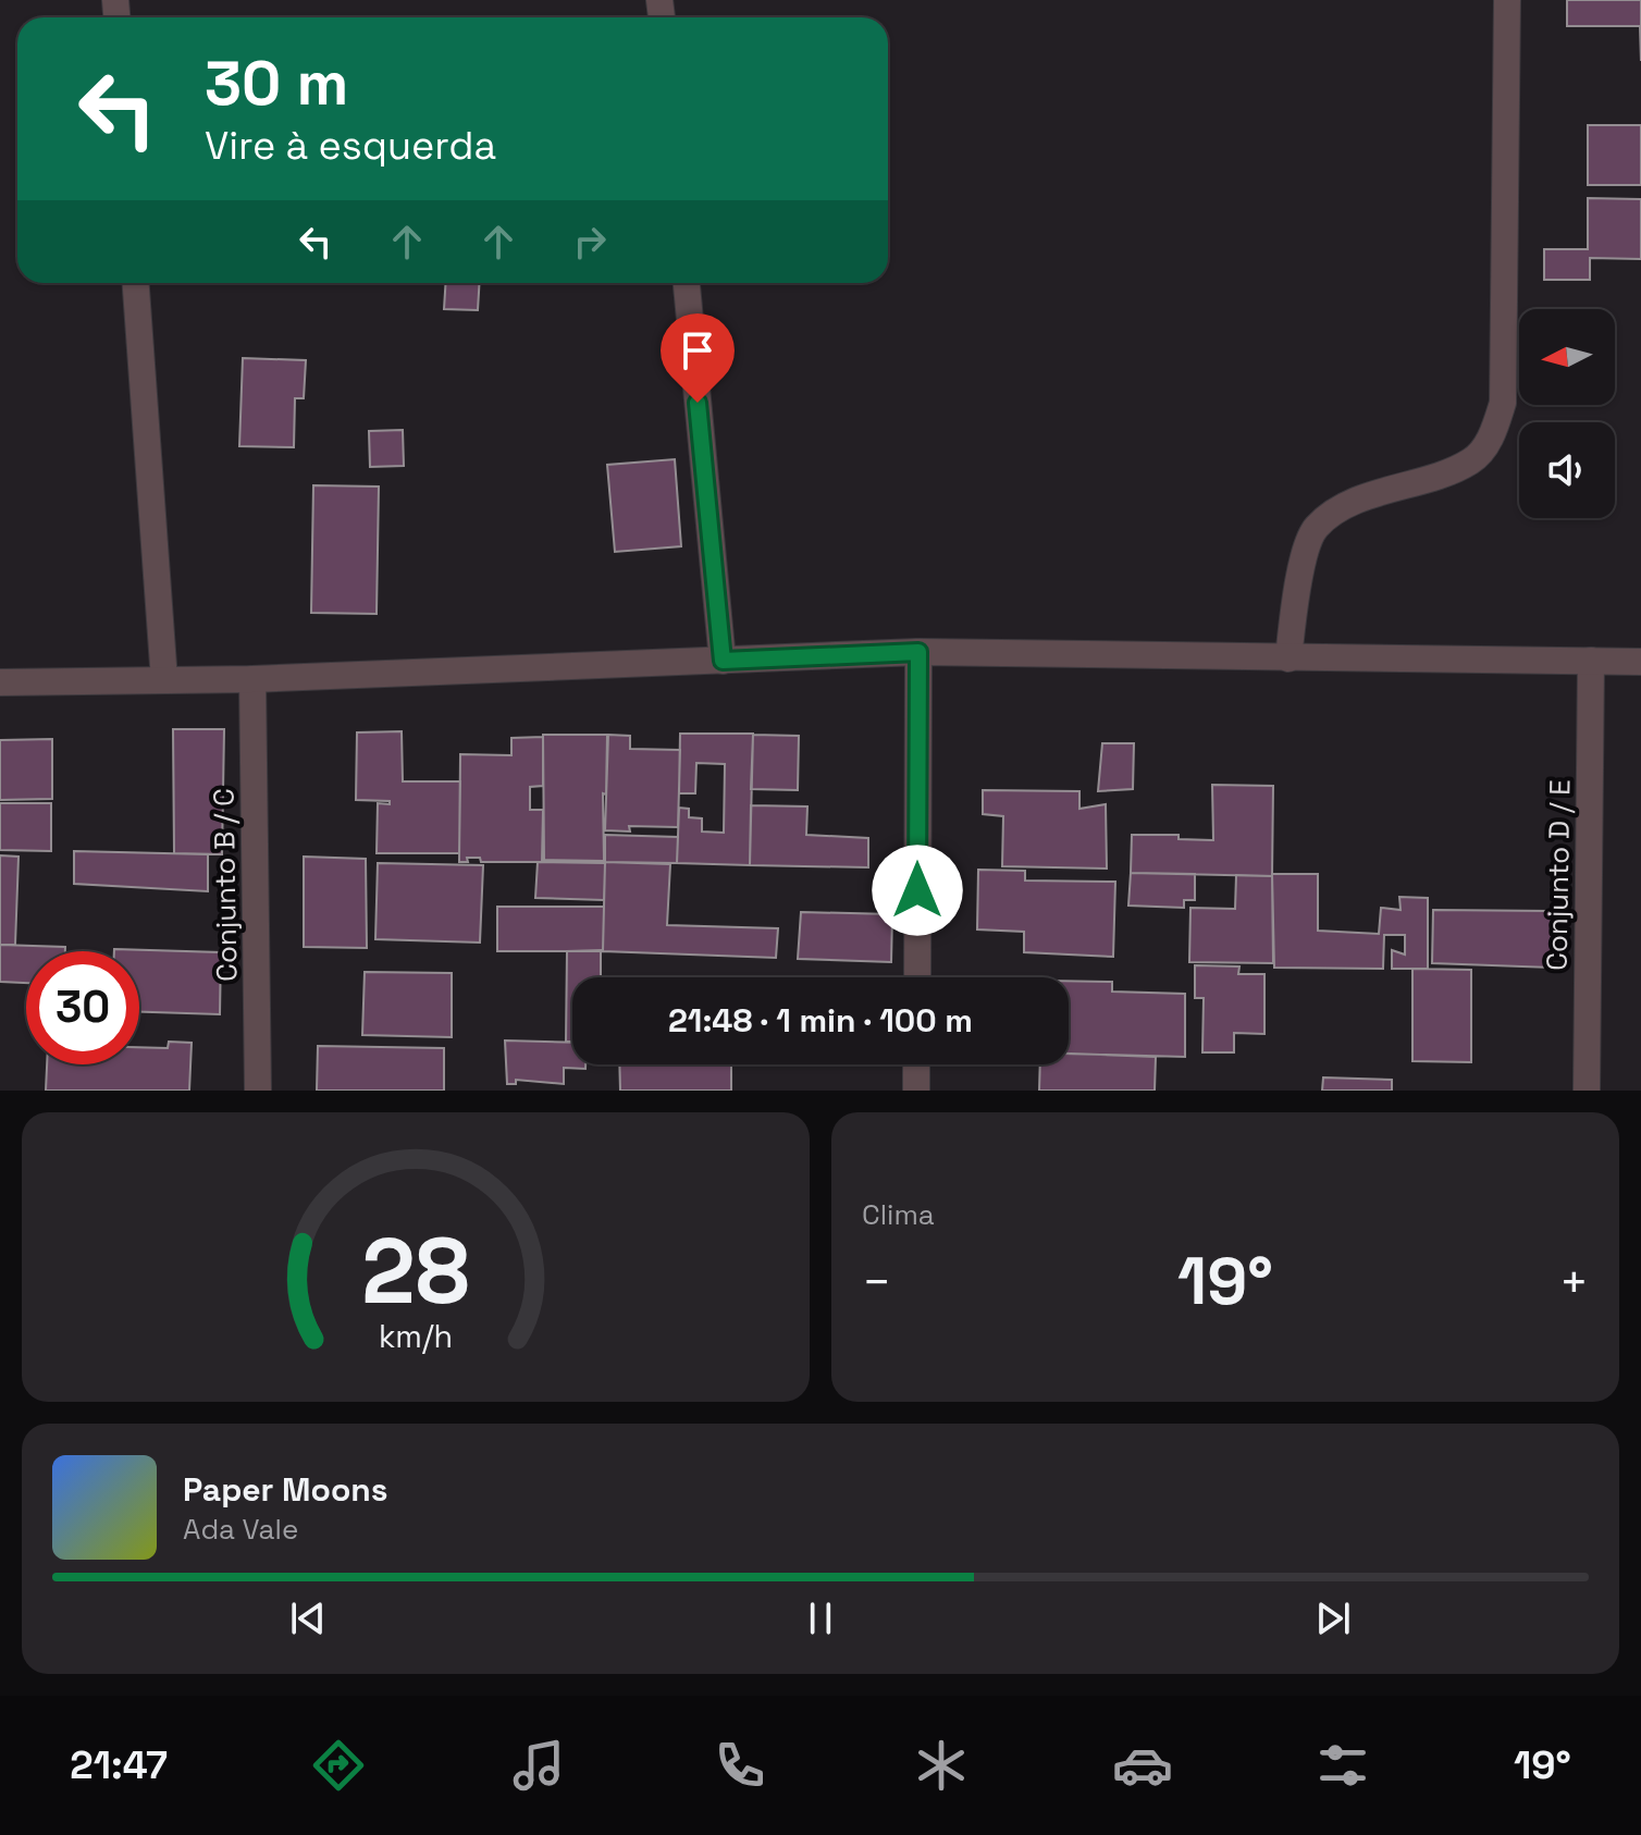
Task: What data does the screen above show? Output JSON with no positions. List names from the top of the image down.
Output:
{
  "streets": {
    "street": ["Conjunto D / E", "Conjunto B / C"]
  },
  "north": "left",
  "page": {
    "turn": ["30 m", "Vire à esquerda"],
    "limit": "30",
    "trip": "21:48 · 1 min · 100 m",
    "tile": "Clima",
    "heat": ["−", "19°", "+"],
    "song": ["Paper Moons", "Ada Vale"],
    "tabs": ["21:47", "19°"],
    "gauge": ["28", "km/h"]
  }
}
